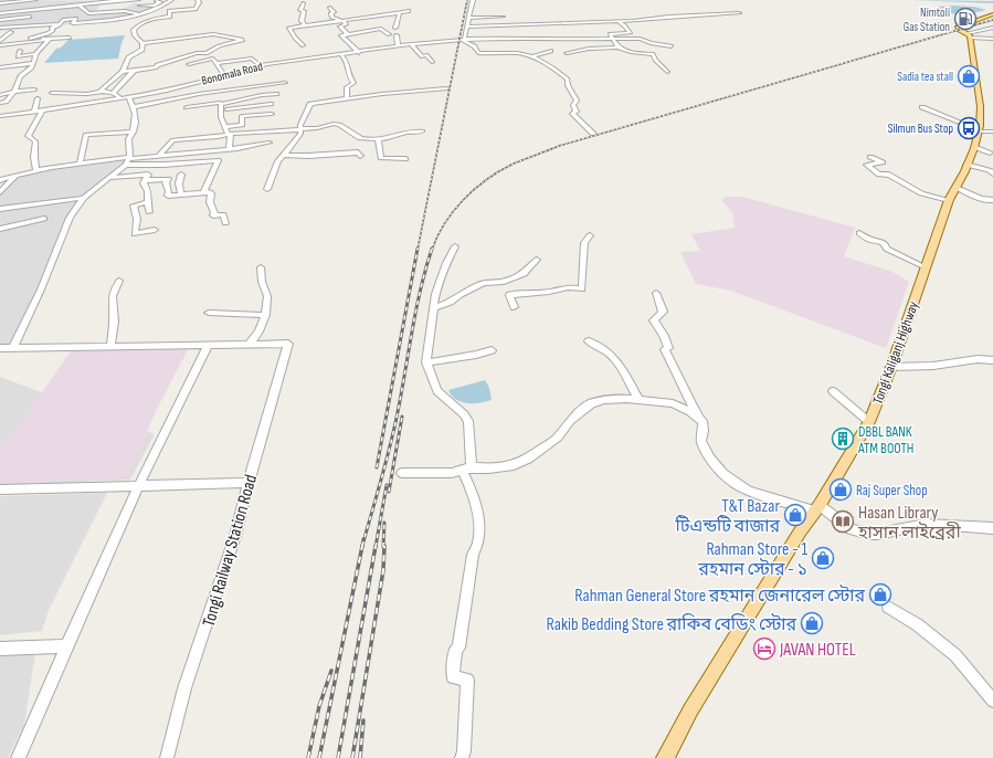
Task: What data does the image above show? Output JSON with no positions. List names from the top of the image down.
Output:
{
  "streets": {
    "main road": ["Tongi Kaliganj Highway"],
    "street": ["Bonomala Road", "Tongi Railway Station Road"]
  },
  "places": {
    "fuel station": ["Nimtoli Gas Station"],
    "shop": [
      "Sadia tea stall",
      "Raj Super Shop",
      "T&T Bazar টিএন্ডটি বাজার",
      "Rahman Store - 1 রহমান স্টোর - ১",
      "Rahman General Store রহমান জেনারেল স্টোর",
      "Rakib Bedding Store রাকিব বেডিং স্টোর"
    ],
    "bus stop": ["Silmun Bus Stop"],
    "building": ["DBBL BANK ATM BOOTH"],
    "library": ["Hasan Library হাসান লাইব্রেরী"],
    "hotel": ["JAVAN HOTEL"]
  }
}
